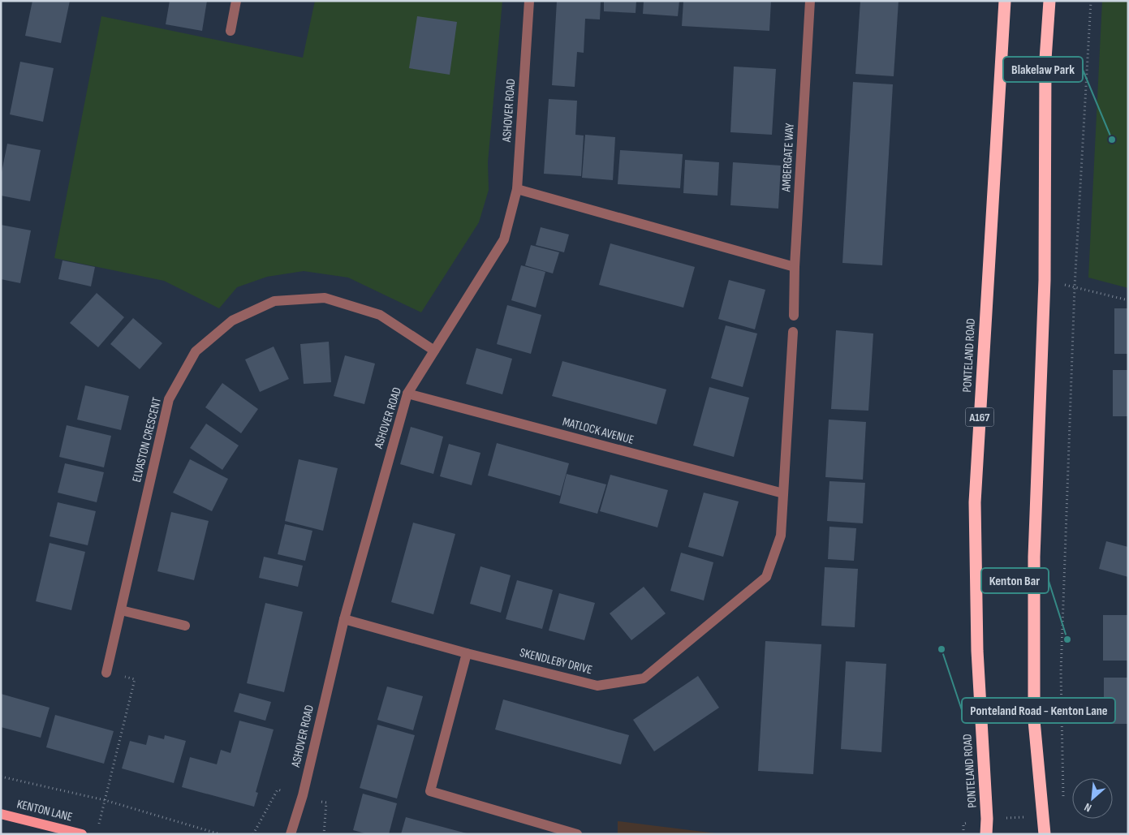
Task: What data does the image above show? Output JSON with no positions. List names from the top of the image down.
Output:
{
  "streets": {
    "highway": ["PONTELAND ROAD", "A167"],
    "main road": ["KENTON LANE"],
    "street": [
      "ASHOVER ROAD",
      "AMBERGATE WAY",
      "MATLOCK AVENUE",
      "ELVASTON CRESCENT",
      "SKENDLEBY DRIVE"
    ]
  },
  "crossings": [
    ["ASHOVER ROAD", "MATLOCK AVENUE"],
    ["ASHOVER ROAD", "ELVASTON CRESCENT"],
    ["ASHOVER ROAD", "SKENDLEBY DRIVE"],
    ["MATLOCK AVENUE", "SKENDLEBY DRIVE"]
  ],
  "places": ["Blakelaw Park", "Kenton Bar", "Ponteland Road - Kenton Lane"],
  "north": "bottom left"
}
